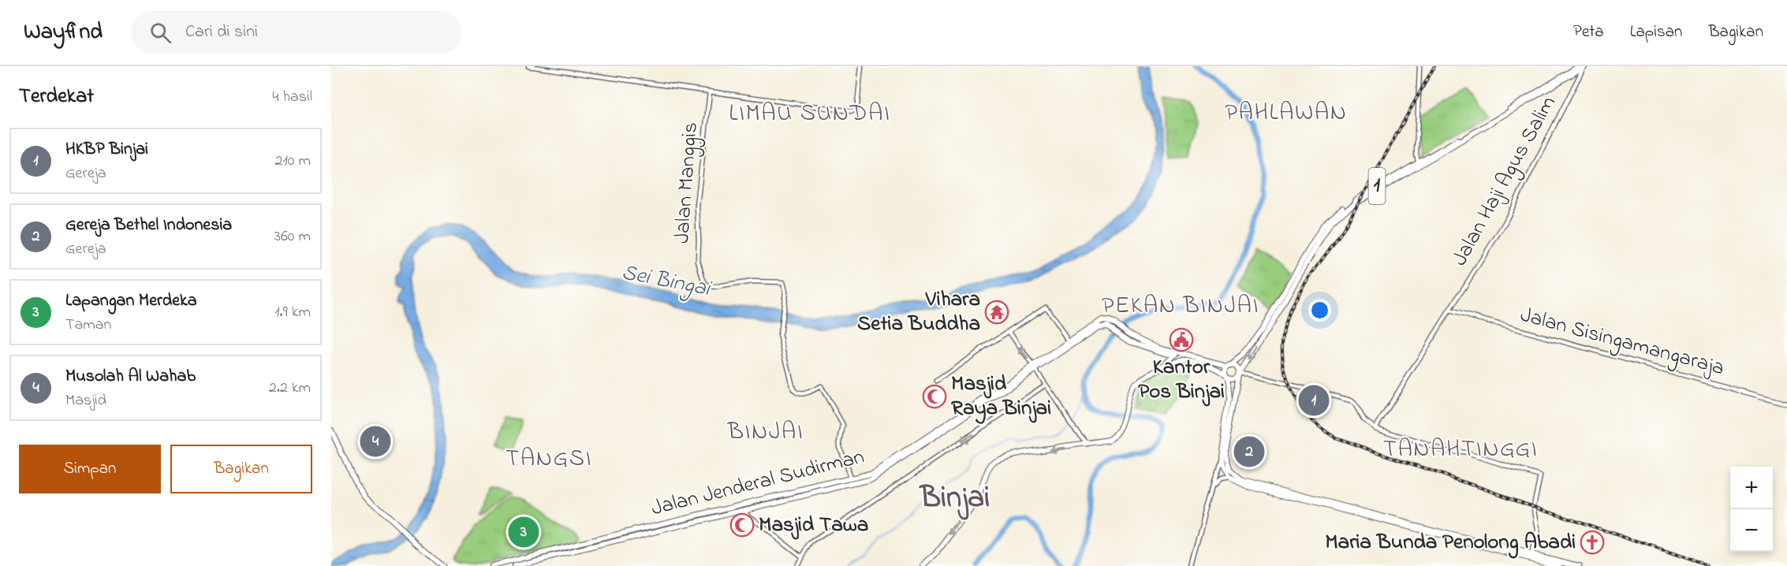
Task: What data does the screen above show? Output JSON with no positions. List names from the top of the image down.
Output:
{
  "streets": {
    "main road": ["1", "Jalan Jenderal Sudirman"],
    "street": ["Jalan Haji Agus Salim", "Jalan Manggis", "Jalan Sisingamangaraja"]
  },
  "crossings": [
    ["Jalan Haji Agus Salim", "1"],
    ["Jalan Haji Agus Salim", "Jalan Sisingamangaraja"],
    ["Jalan Manggis", "Jalan Jenderal Sudirman"]
  ],
  "districts": [
    "PAHLAWAN",
    "LIMAU SUNDAI",
    "PEKAN BINJAI",
    "BINJAI",
    "TANAHTINGGI",
    "TANGSI",
    "Binjai"
  ],
  "water": ["Sei Bingai"],
  "places": {
    "temple": ["Vihara Setia Buddha"],
    "public building": ["Kantor Pos Binjai"],
    "mosque": ["Masjid Raya Binjai", "Masjid Tawa"],
    "church": ["Maria Bunda Penolong Abadi"]
  },
  "page": {
    "header": "Wayfind",
    "search": "Cari di sini",
    "nav": ["Peta", "Lapisan", "Bagikan"],
    "heading": ["Terdekat", "4 hasil"],
    "list": [
      {
        "mark": "1",
        "name": "HKBP Binjai",
        "note": "Gereja",
        "value": "210 m"
      },
      {
        "mark": "2",
        "name": "Gereja Bethel Indonesia",
        "note": "Gereja",
        "value": "360 m"
      },
      {
        "mark": "3",
        "name": "Lapangan Merdeka",
        "note": "Taman",
        "value": "1.9 km"
      },
      {
        "mark": "4",
        "name": "Musolah Al Wahab",
        "note": "Masjid",
        "value": "2.2 km"
      }
    ],
    "pins": [
      "1",
      "4",
      "2",
      "3"
    ],
    "buttons": ["Simpan", "Bagikan"],
    "map_buttons": ["+", "−"]
  }
}
